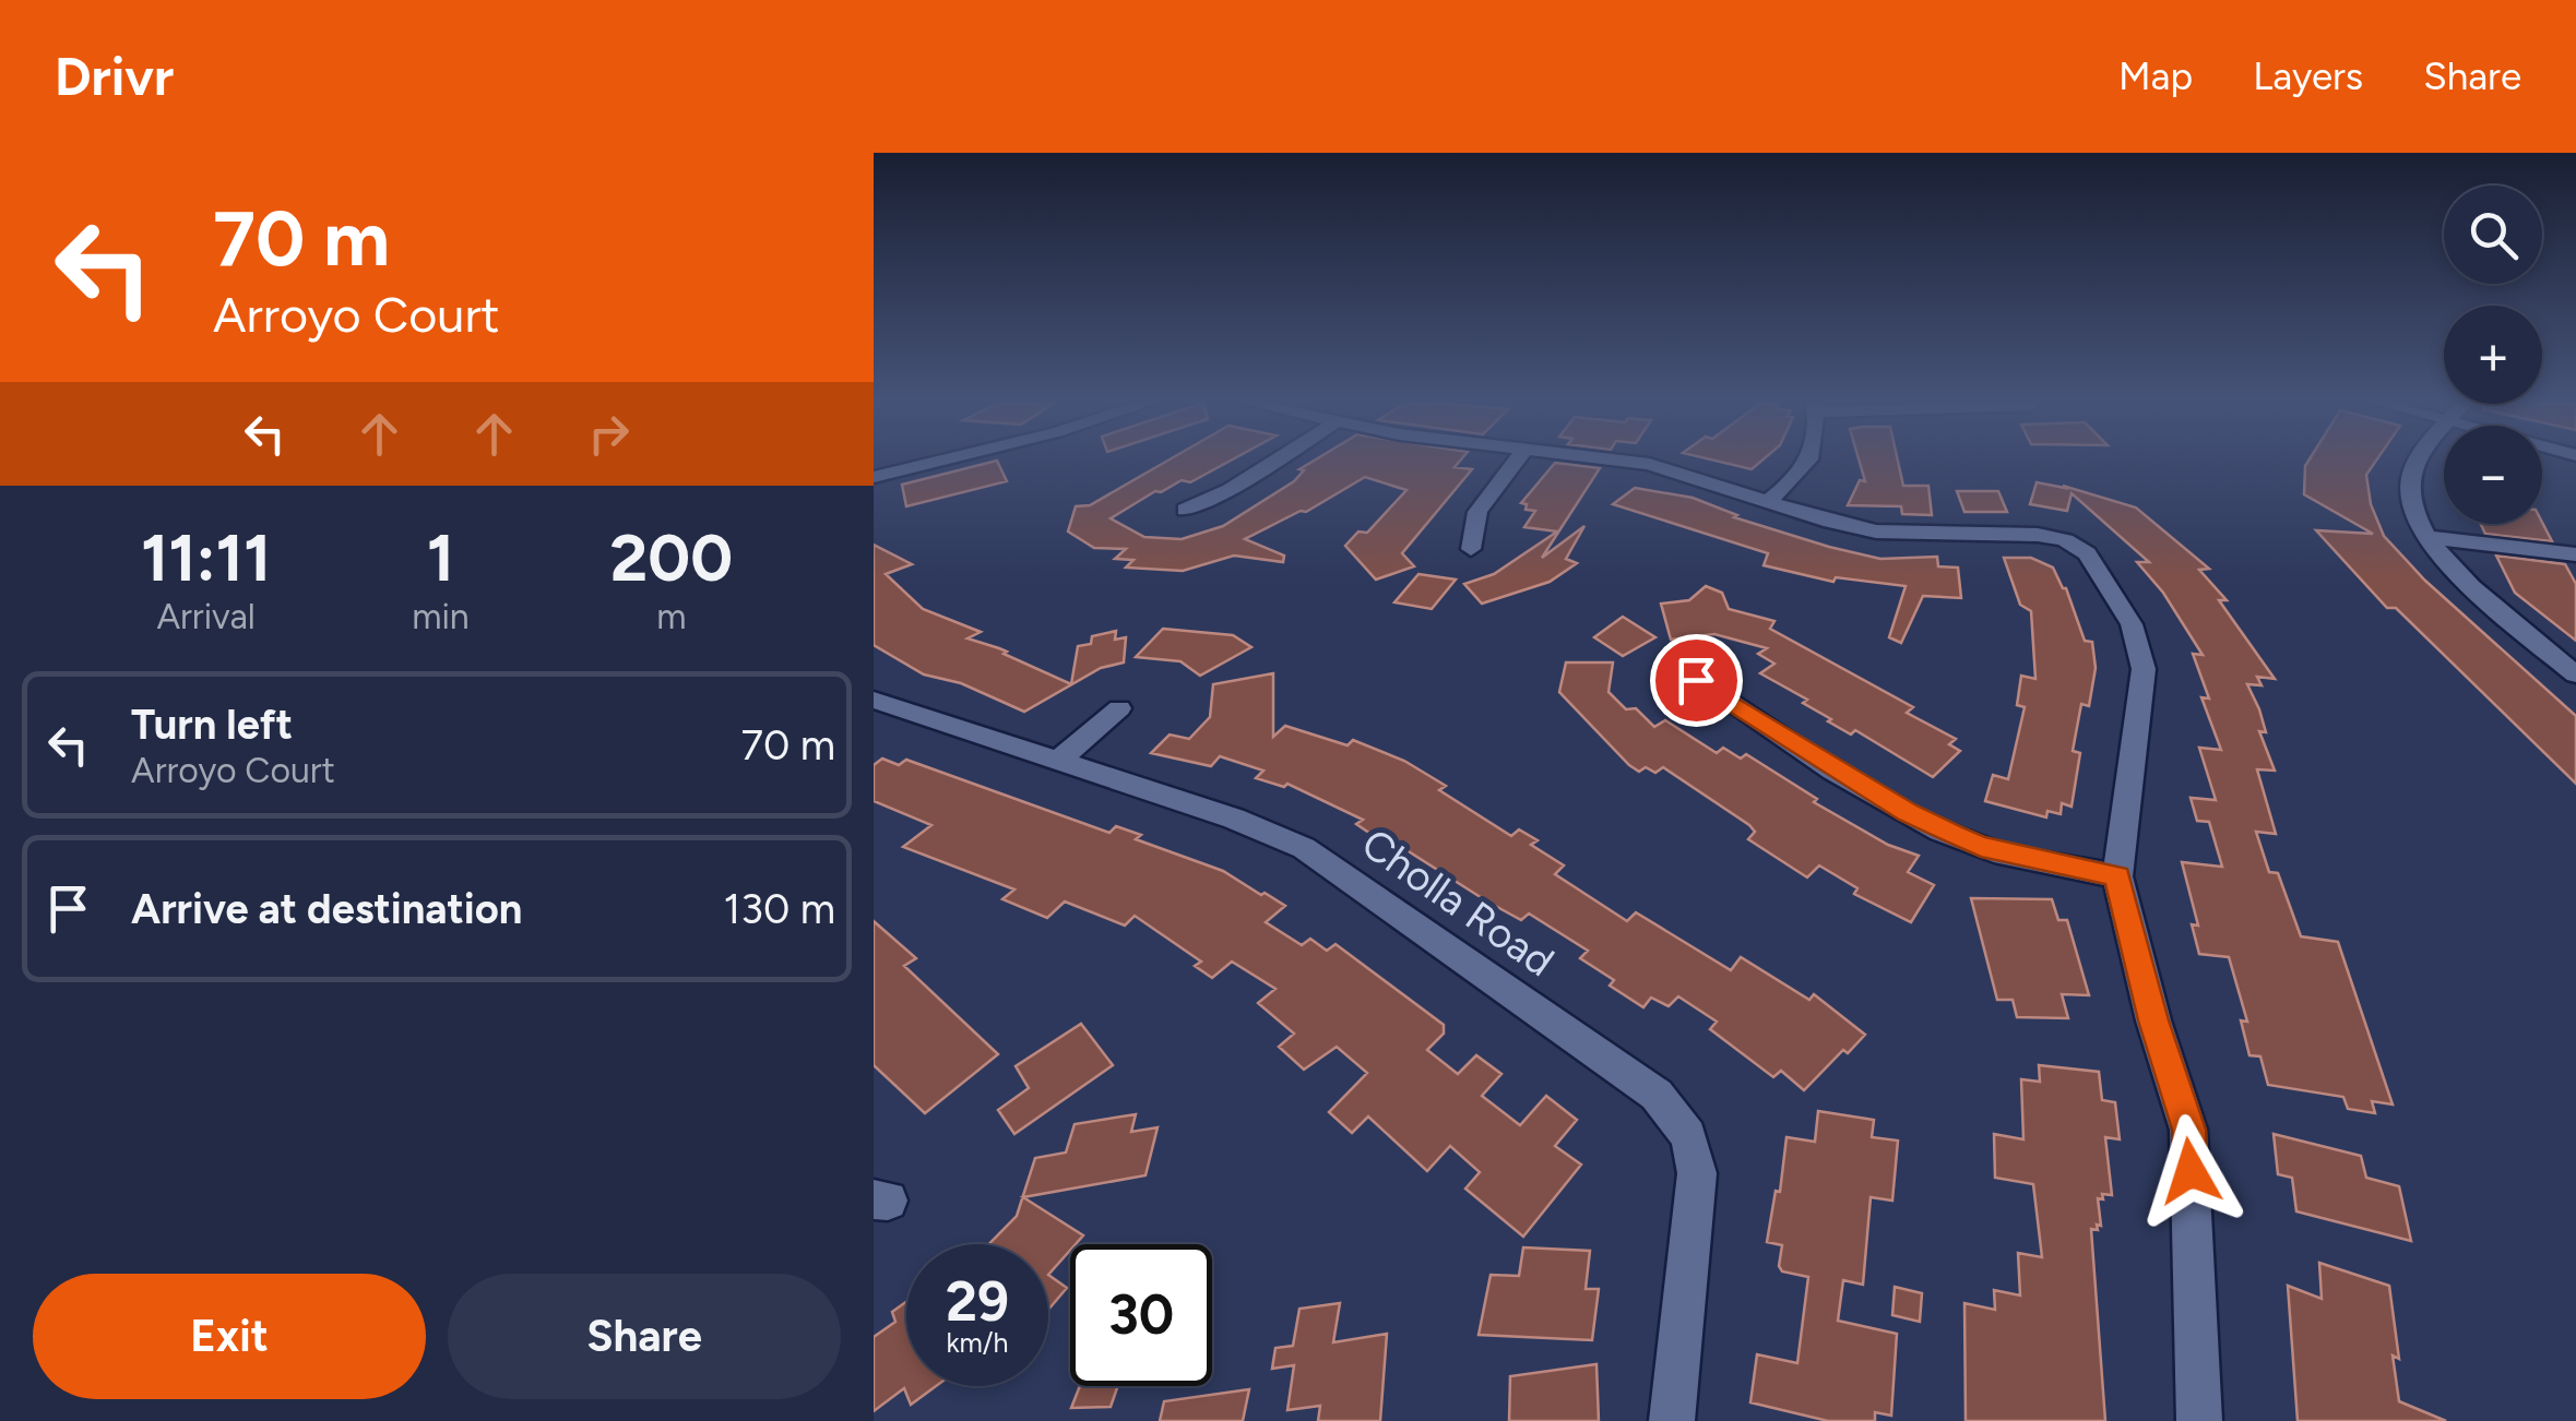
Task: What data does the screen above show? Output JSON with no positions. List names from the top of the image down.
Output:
{
  "streets": {
    "street": ["Cholla Road"]
  },
  "page": {
    "header": "Drivr",
    "nav": ["Map", "Layers", "Share"],
    "turn": ["70 m", "Arroyo Court"],
    "map_buttons": ["+", "−"],
    "eta": [
      "11:11",
      "Arrival",
      "1",
      "min",
      "200",
      "m"
    ],
    "list": [
      {
        "name": "Turn left",
        "note": "Arroyo Court",
        "value": "70 m"
      },
      {
        "name": "Arrive at destination",
        "value": "130 m"
      }
    ],
    "speed": "29 km/h",
    "limit": "30",
    "buttons": ["Exit", "Share"]
  }
}
